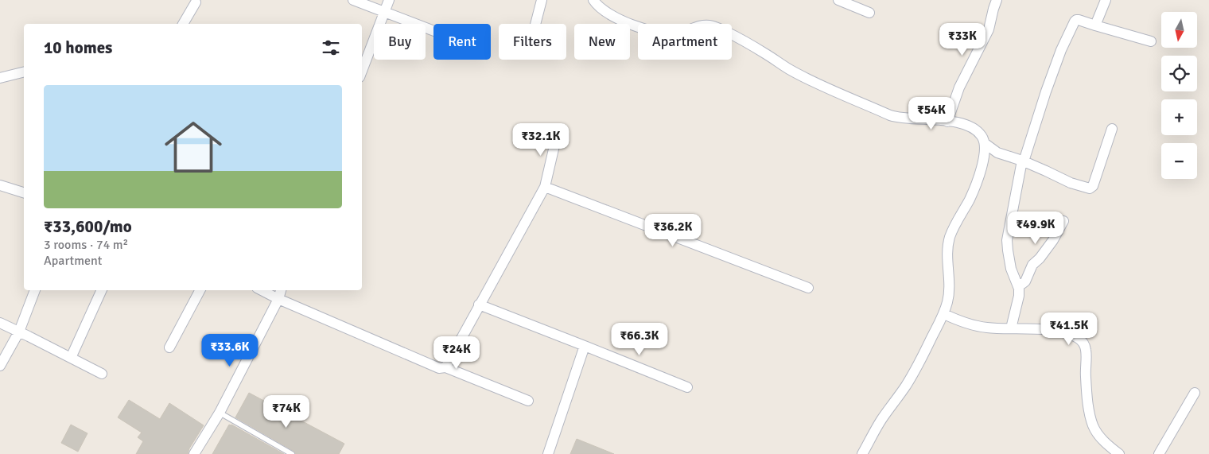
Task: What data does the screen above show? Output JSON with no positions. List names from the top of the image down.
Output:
{
  "north": "bottom",
  "page": {
    "map_buttons": ["+", "−"],
    "price": [
      "₹33K",
      "₹54K",
      "₹32.1K",
      "₹49.9K",
      "₹36.2K",
      "₹41.5K",
      "₹66.3K",
      "₹33.6K",
      "₹24K",
      "₹74K"
    ],
    "chip": [
      "Buy",
      "Rent",
      "Filters",
      "New",
      "Apartment"
    ],
    "heading": "10 homes",
    "list": [
      {
        "name": "₹33,600/mo",
        "note": "3 rooms · 74 m² · Apartment"
      }
    ]
  }
}
